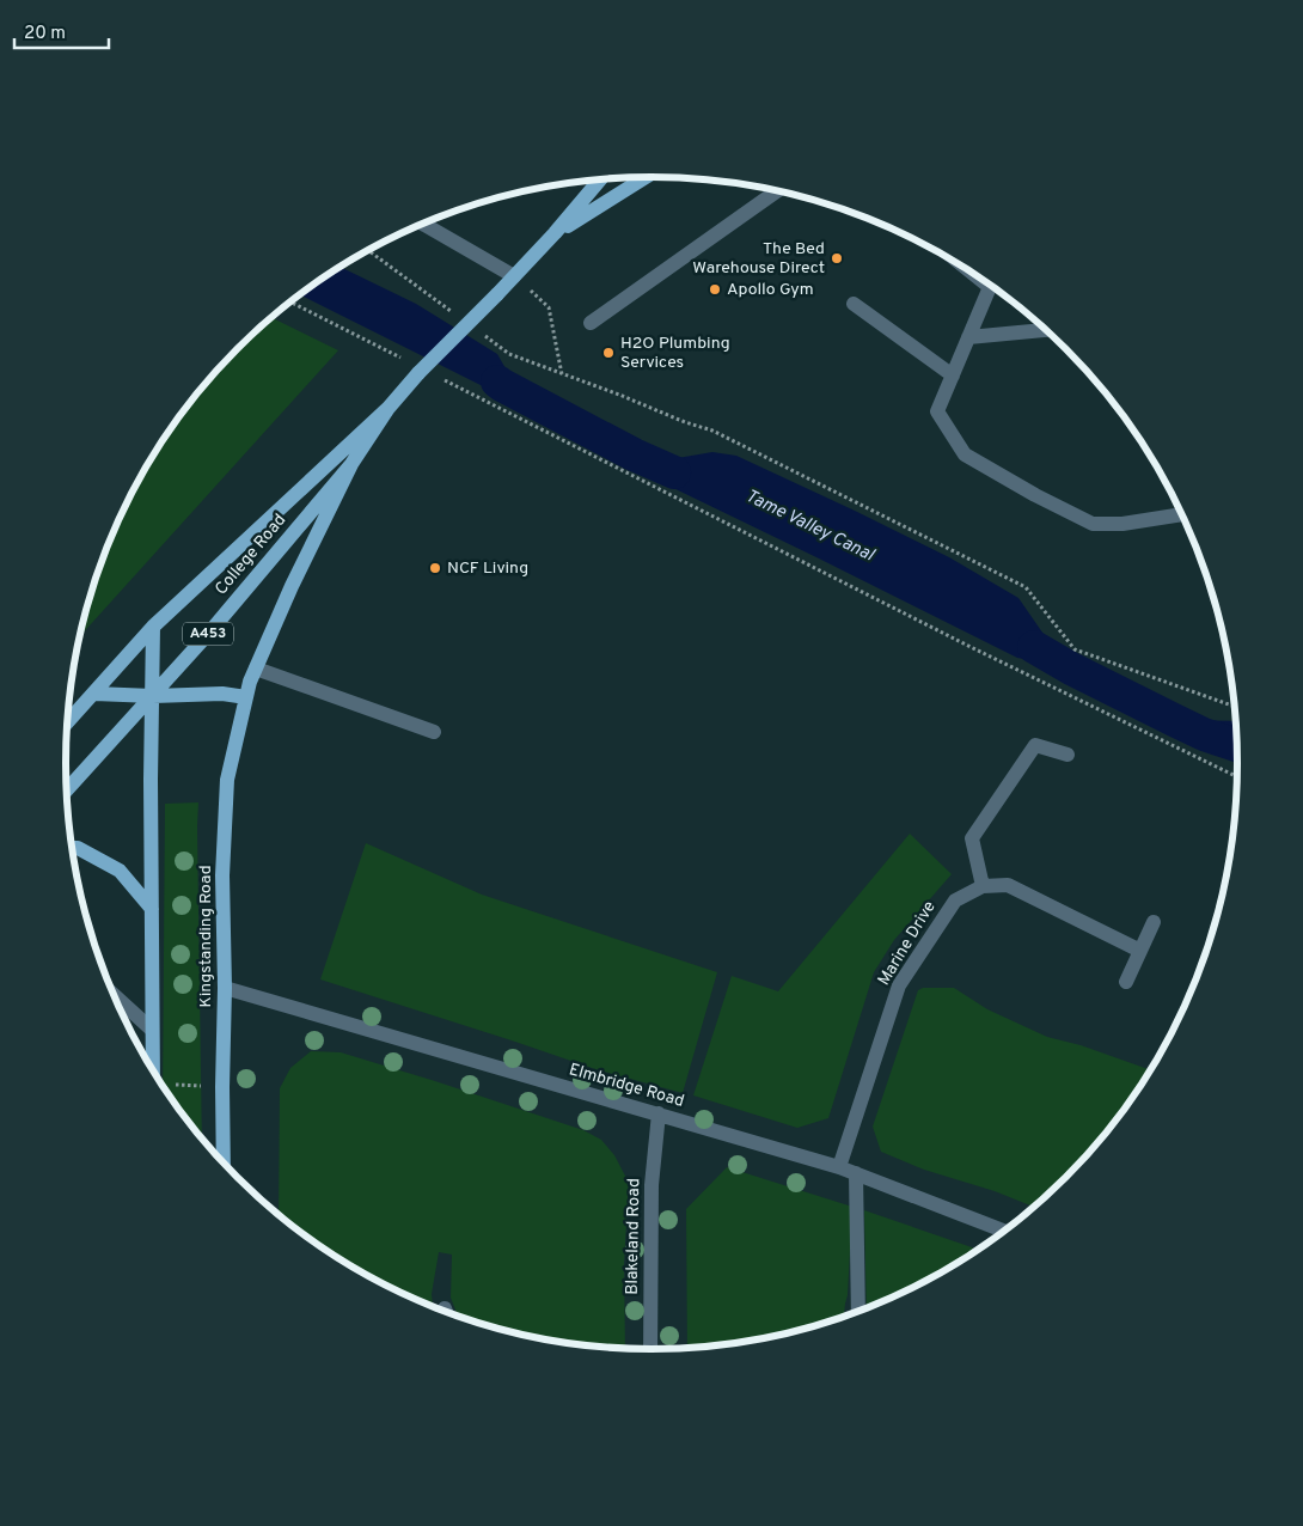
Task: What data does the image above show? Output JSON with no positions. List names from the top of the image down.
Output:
{
  "streets": {
    "main road": ["College Road", "A453", "Kingstanding Road"],
    "street": ["Marine Drive", "Elmbridge Road", "Blakeland Road"]
  },
  "crossings": [
    ["College Road", "A453"],
    ["College Road", "Kingstanding Road"],
    ["Kingstanding Road", "Elmbridge Road"],
    ["Marine Drive", "Elmbridge Road"],
    ["Elmbridge Road", "Blakeland Road"]
  ],
  "water": ["Tame Valley Canal"],
  "places": [
    "The Bed Warehouse Direct",
    "Apollo Gym",
    "H2O Plumbing Services",
    "NCF Living"
  ],
  "scale_bar": "20 m"
}
